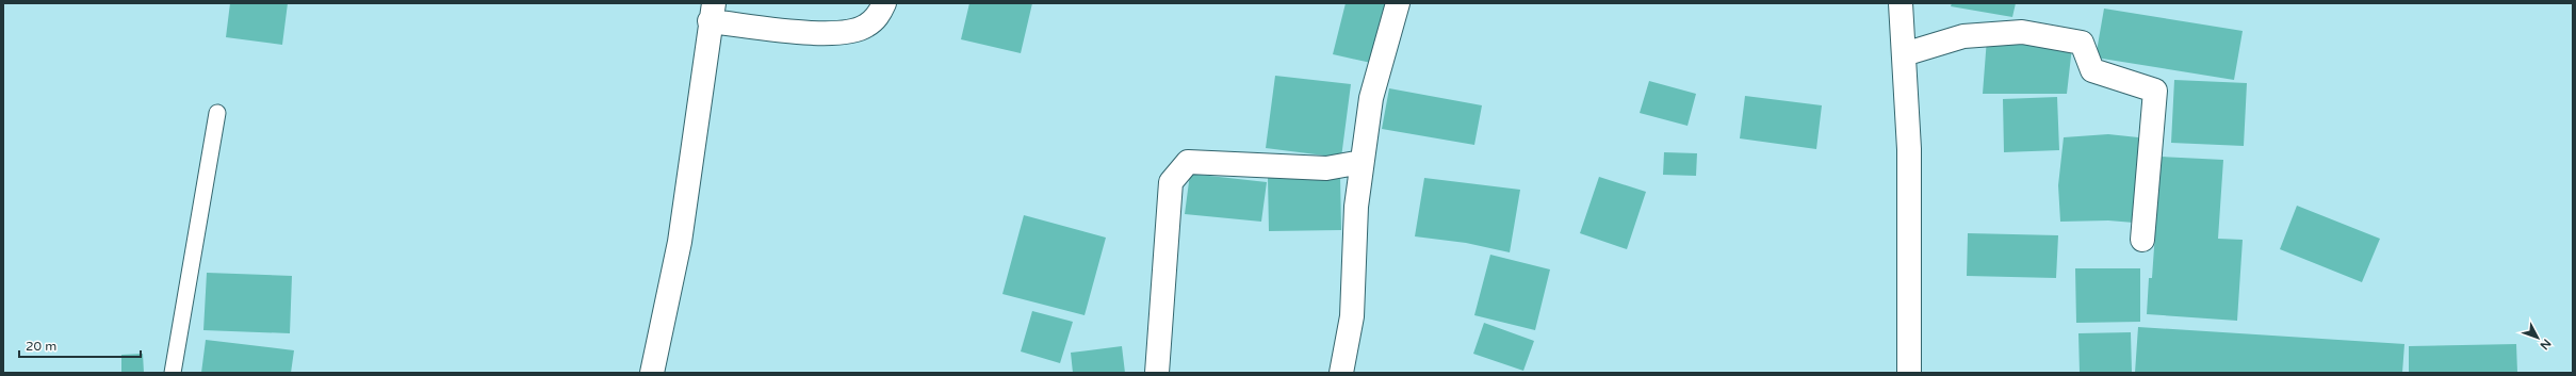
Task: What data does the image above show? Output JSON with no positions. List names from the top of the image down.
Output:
{
  "scale_bar": "20 m",
  "north": "bottom right"
}
